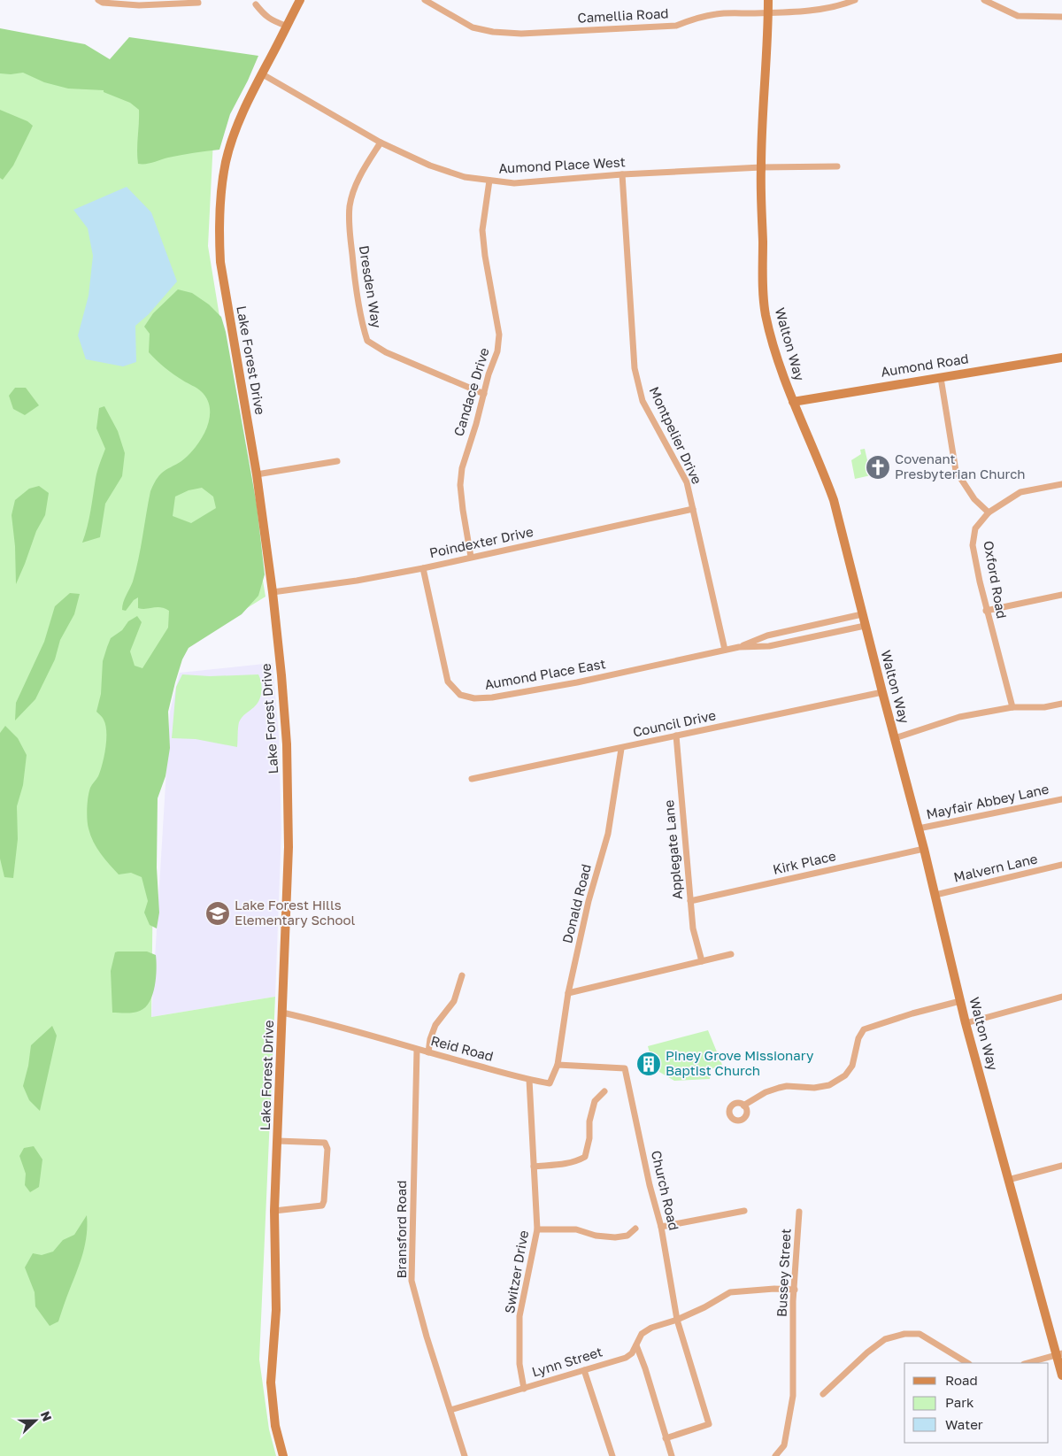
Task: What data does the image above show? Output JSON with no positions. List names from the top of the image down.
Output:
{
  "streets": {
    "street": [
      "Camellia Road",
      "Aumond Place West",
      "Dresden Way",
      "Walton Way",
      "Lake Forest Drive",
      "Aumond Road",
      "Candace Drive",
      "Montpelier Drive",
      "Poindexter Drive",
      "Oxford Road",
      "Aumond Place East",
      "Council Drive",
      "Mayfair Abbey Lane",
      "Applegate Lane",
      "Kirk Place",
      "Malvern Lane",
      "Donald Road",
      "Reid Road",
      "Church Road",
      "Bransford Road",
      "Switzer Drive",
      "Bussey Street",
      "Lynn Street"
    ]
  },
  "crossings": [
    ["Camellia Road", "Walton Way"],
    ["Aumond Place West", "Dresden Way"],
    ["Aumond Place West", "Walton Way"],
    ["Aumond Place West", "Lake Forest Drive"],
    ["Aumond Place West", "Candace Drive"],
    ["Aumond Place West", "Montpelier Drive"],
    ["Dresden Way", "Candace Drive"],
    ["Walton Way", "Aumond Road"],
    ["Walton Way", "Aumond Place East"],
    ["Walton Way", "Council Drive"],
    ["Walton Way", "Mayfair Abbey Lane"],
    ["Walton Way", "Kirk Place"],
    ["Walton Way", "Malvern Lane"],
    ["Lake Forest Drive", "Poindexter Drive"],
    ["Lake Forest Drive", "Reid Road"],
    ["Candace Drive", "Poindexter Drive"],
    ["Montpelier Drive", "Poindexter Drive"],
    ["Montpelier Drive", "Aumond Place East"],
    ["Poindexter Drive", "Aumond Place East"],
    ["Council Drive", "Applegate Lane"],
    ["Council Drive", "Donald Road"],
    ["Applegate Lane", "Kirk Place"],
    ["Donald Road", "Reid Road"],
    ["Donald Road", "Church Road"],
    ["Reid Road", "Church Road"],
    ["Reid Road", "Bransford Road"],
    ["Reid Road", "Switzer Drive"],
    ["Church Road", "Lynn Street"],
    ["Bransford Road", "Lynn Street"],
    ["Switzer Drive", "Lynn Street"],
    ["Bussey Street", "Lynn Street"]
  ],
  "places": {
    "church": ["Covenant Presbyterian Church"],
    "school or university": ["Lake Forest Hills Elementary School"],
    "building": ["Piney Grove Missionary Baptist Church"]
  },
  "legend": ["Road", "Park", "Water"],
  "north": "right"
}
